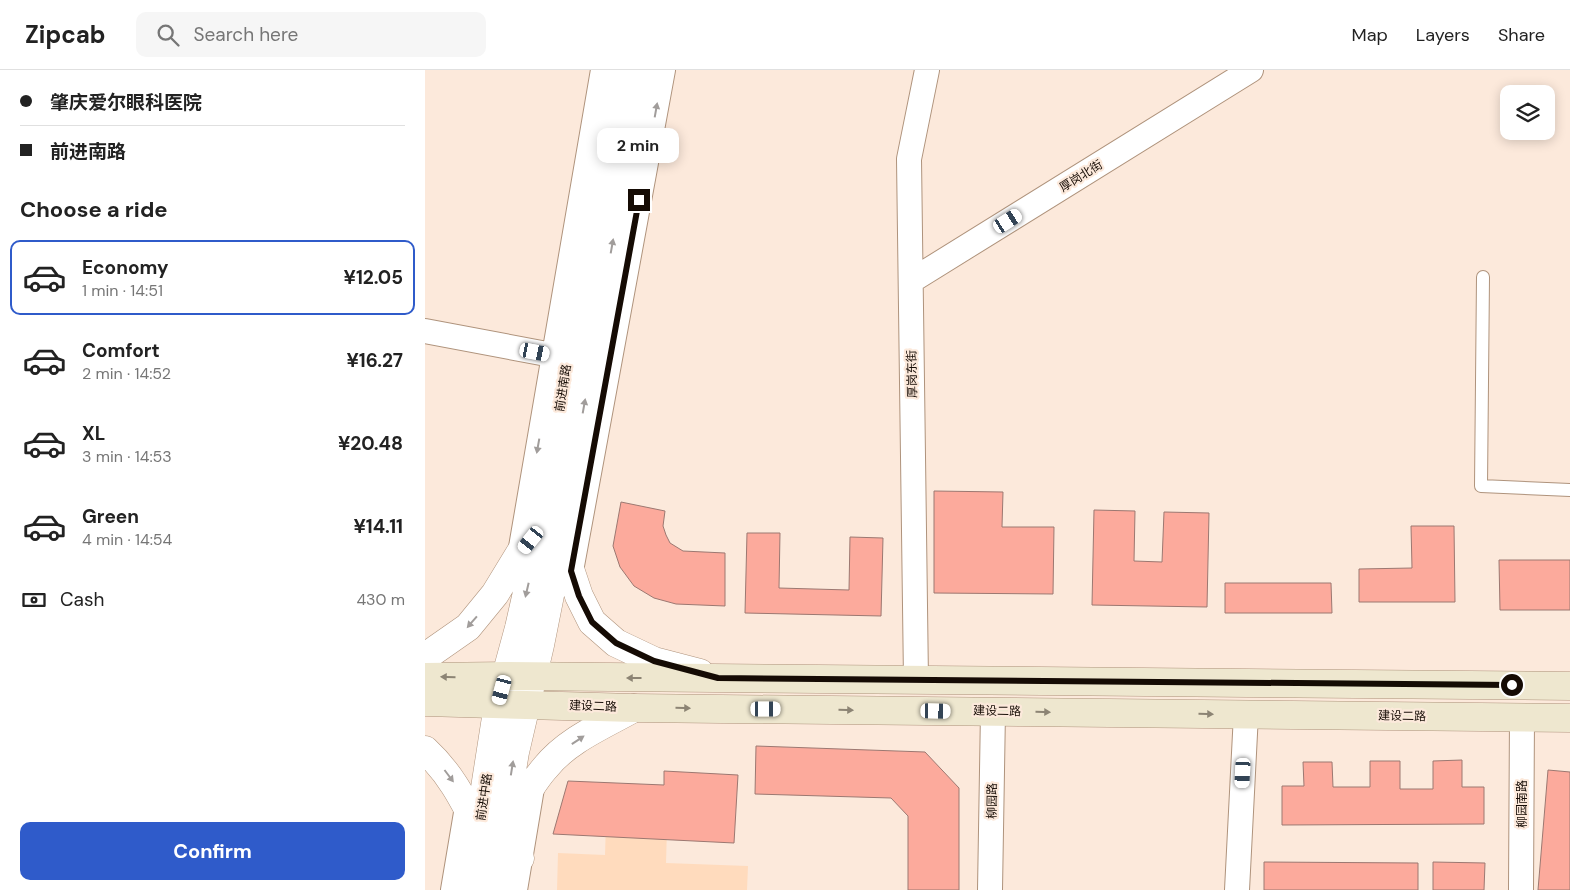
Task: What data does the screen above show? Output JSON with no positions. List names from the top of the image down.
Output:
{
  "streets": {
    "main road": ["建设二路"],
    "street": [
      "厚岗北街",
      "厚岗东街",
      "前进南路",
      "前进中路",
      "柳园路",
      "柳园南路"
    ]
  },
  "crossings": [
    ["厚岗北街", "厚岗东街"],
    ["前进南路", "建设二路"],
    ["前进南路", "前进中路"],
    ["建设二路", "前进中路"],
    ["建设二路", "柳园路"],
    ["建设二路", "柳园南路"]
  ],
  "page": {
    "header": "Zipcab",
    "search": "Search here",
    "nav": ["Map", "Layers", "Share"],
    "banner": ["肇庆爱尔眼科医院", "前进南路"],
    "bubble": "2 min",
    "heading": "Choose a ride",
    "list": [
      {
        "name": "Economy",
        "note": "1 min · 14:51",
        "value": "¥12.05"
      },
      {
        "name": "Comfort",
        "note": "2 min · 14:52",
        "value": "¥16.27"
      },
      {
        "name": "XL",
        "note": "3 min · 14:53",
        "value": "¥20.48"
      },
      {
        "name": "Green",
        "note": "4 min · 14:54",
        "value": "¥14.11"
      }
    ],
    "pay": ["Cash", "430 m"],
    "buttons": "Confirm"
  }
}
